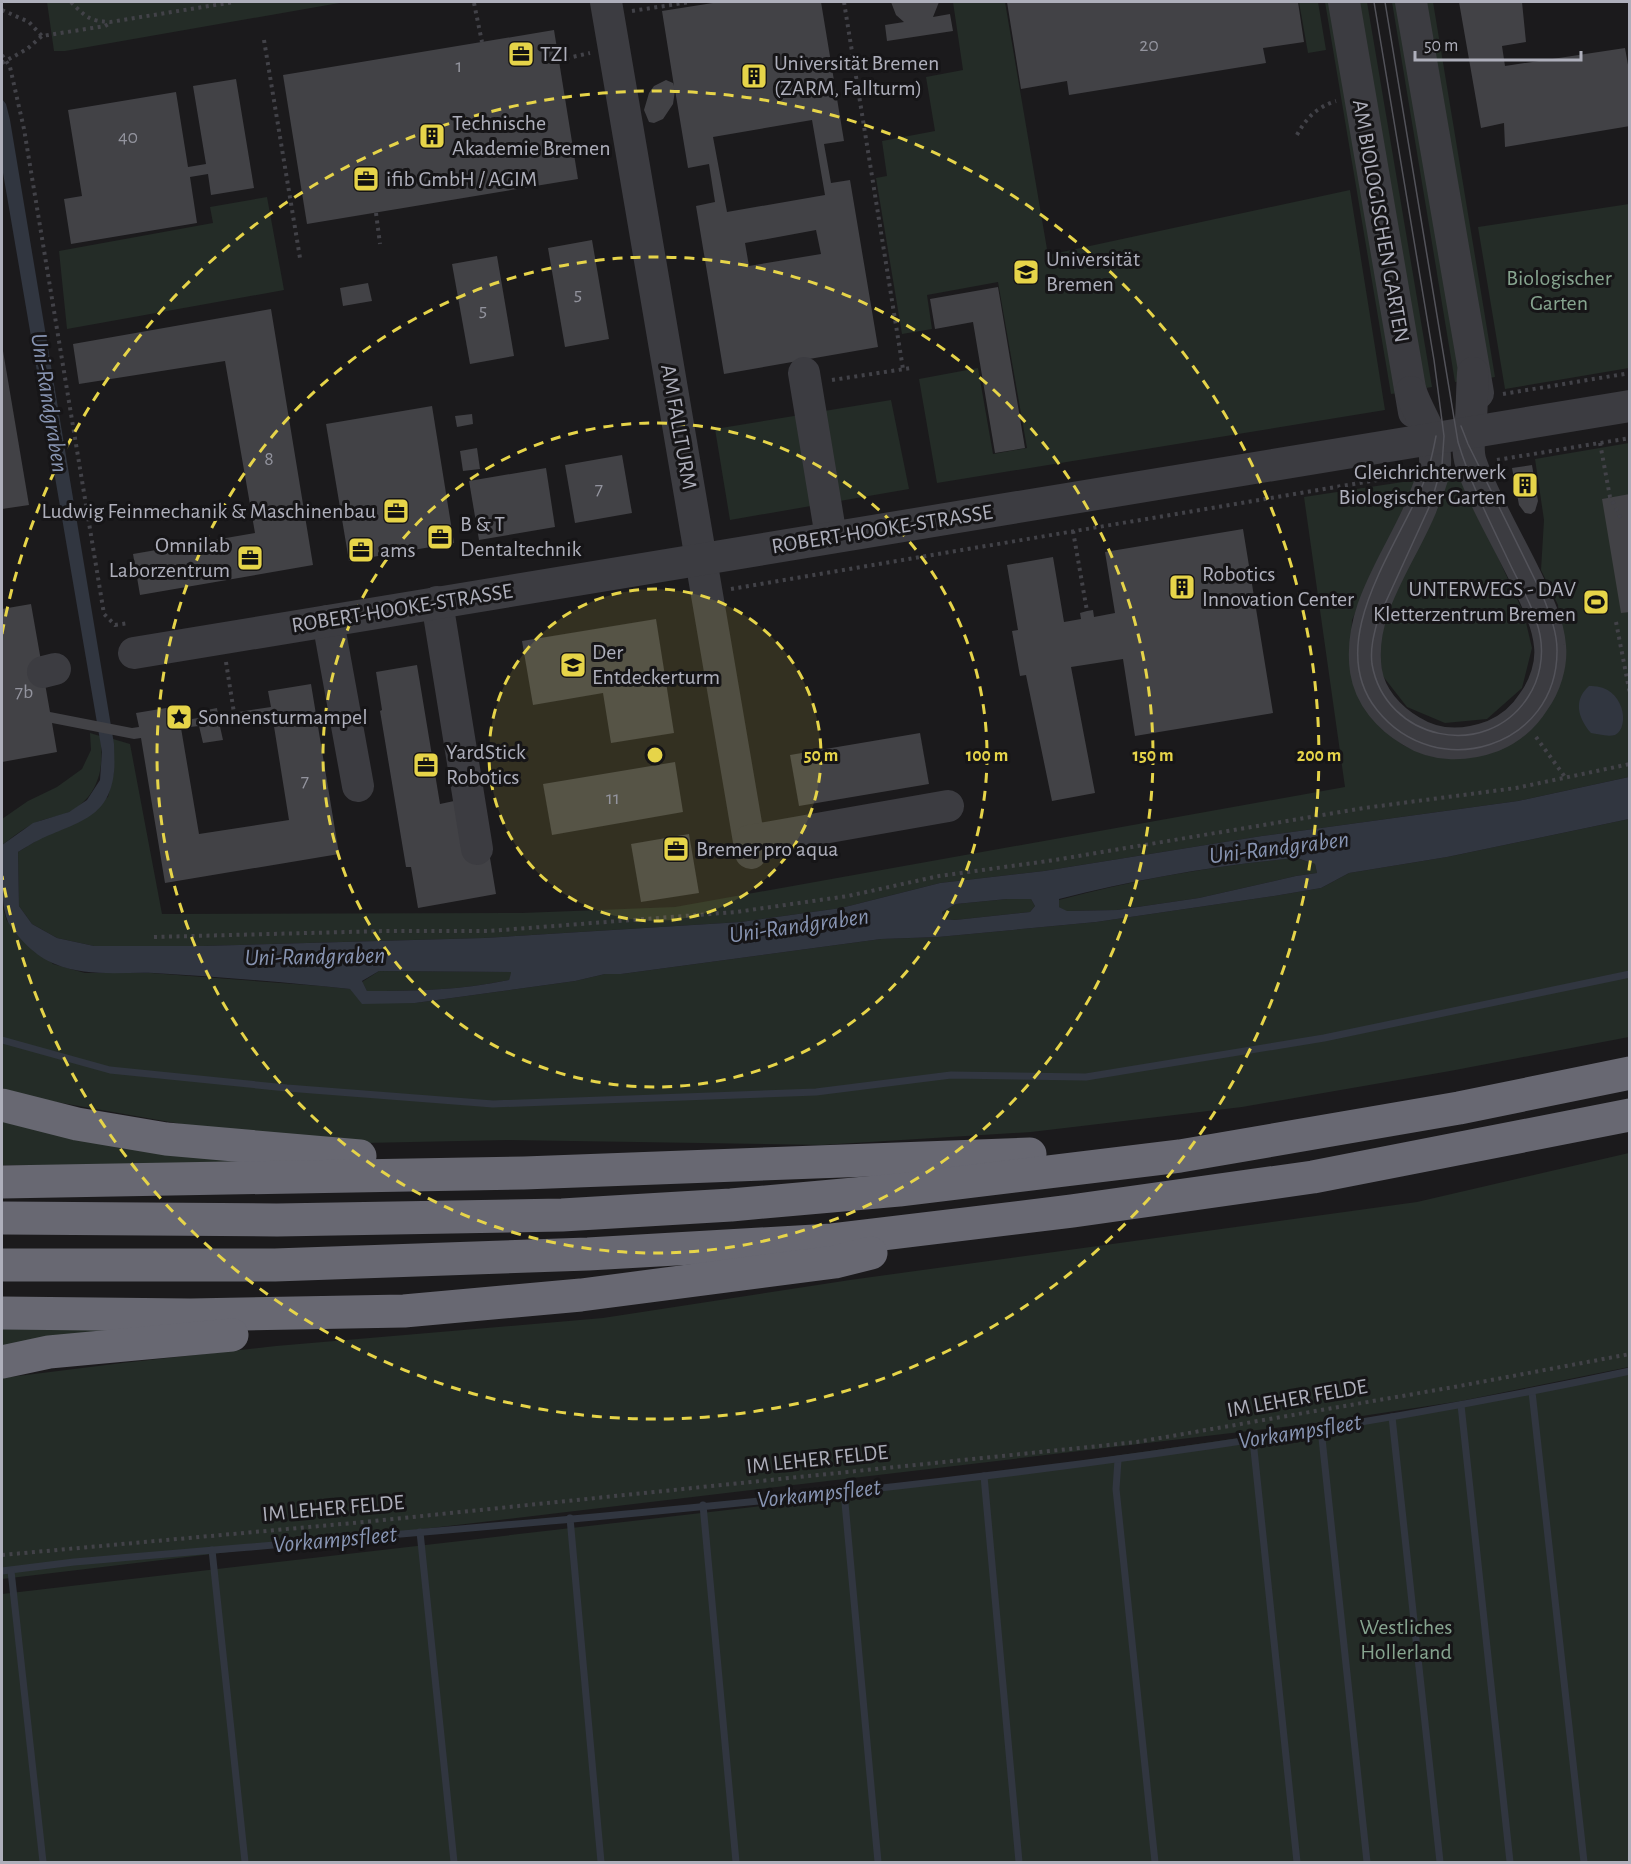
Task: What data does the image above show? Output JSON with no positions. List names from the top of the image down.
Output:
{
  "streets": {
    "street": ["AM BIOLOGISCHEN GARTEN", "AM FALLTURM", "ROBERT-HOOKE-STRASSE"],
    "path": ["IM LEHER FELDE"]
  },
  "crossings": [
    ["AM BIOLOGISCHEN GARTEN", "ROBERT-HOOKE-STRASSE"],
    ["AM FALLTURM", "ROBERT-HOOKE-STRASSE"]
  ],
  "water": ["Uni-Randgraben", "Vorkampsfleet"],
  "parks": ["Biologischer Garten", "Westliches Hollerland"],
  "places": {
    "office": [
      "TZI",
      "ifib GmbH / AGIM",
      "Ludwig Feinmechanik & Maschinenbau",
      "B & T Dentaltechnik",
      "ams",
      "Omnilab Laborzentrum",
      "YardStick Robotics",
      "Bremer pro aqua"
    ],
    "building": [
      "Universität Bremen (ZARM, Fallturm)",
      "Technische Akademie Bremen",
      "Gleichrichterwerk Biologischer Garten",
      "Robotics Innovation Center"
    ],
    "school or university": ["Universität Bremen", "Der Entdeckerturm"],
    "sports": ["UNTERWEGS - DAV Kletterzentrum Bremen"],
    "place": ["Sonnensturmampel"]
  },
  "house_numbers": [
    "20",
    "1",
    "40",
    "5",
    "5",
    "8",
    "7",
    "7b",
    "7",
    "11"
  ],
  "scale_bar": "50 m",
  "rings": [
    "50 m",
    "100 m",
    "150 m",
    "200 m"
  ]
}
